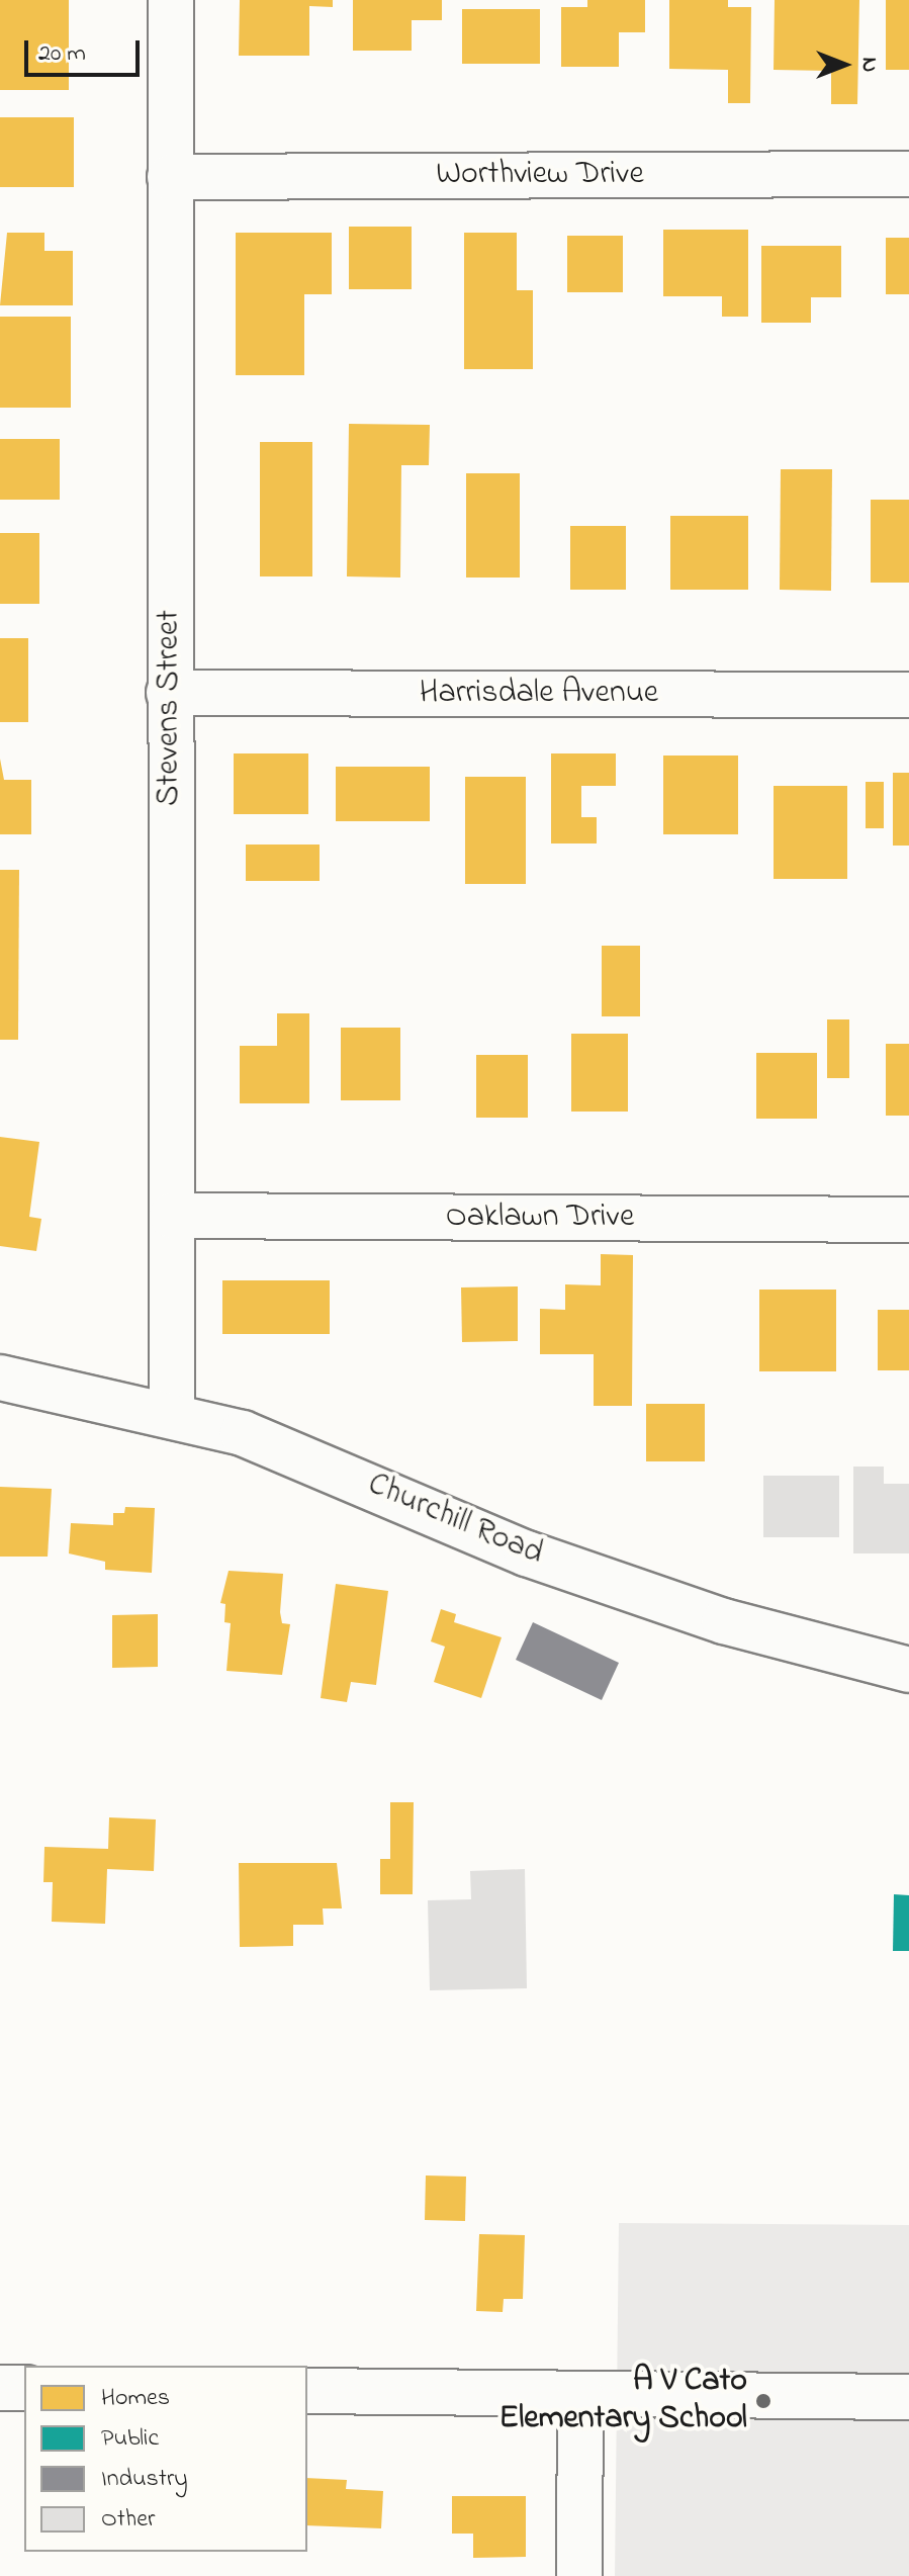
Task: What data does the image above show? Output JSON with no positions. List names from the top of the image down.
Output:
{
  "streets": {
    "street": [
      "Worthview Drive",
      "Harrisdale Avenue",
      "Stevens Street",
      "Oaklawn Drive",
      "Churchill Road"
    ]
  },
  "crossings": [
    ["Worthview Drive", "Stevens Street"],
    ["Harrisdale Avenue", "Stevens Street"],
    ["Stevens Street", "Oaklawn Drive"],
    ["Stevens Street", "Churchill Road"]
  ],
  "places": ["A V Cato Elementary School"],
  "legend": [
    "Homes",
    "Public",
    "Industry",
    "Other"
  ],
  "scale_bar": "20 m",
  "north": "right"
}
